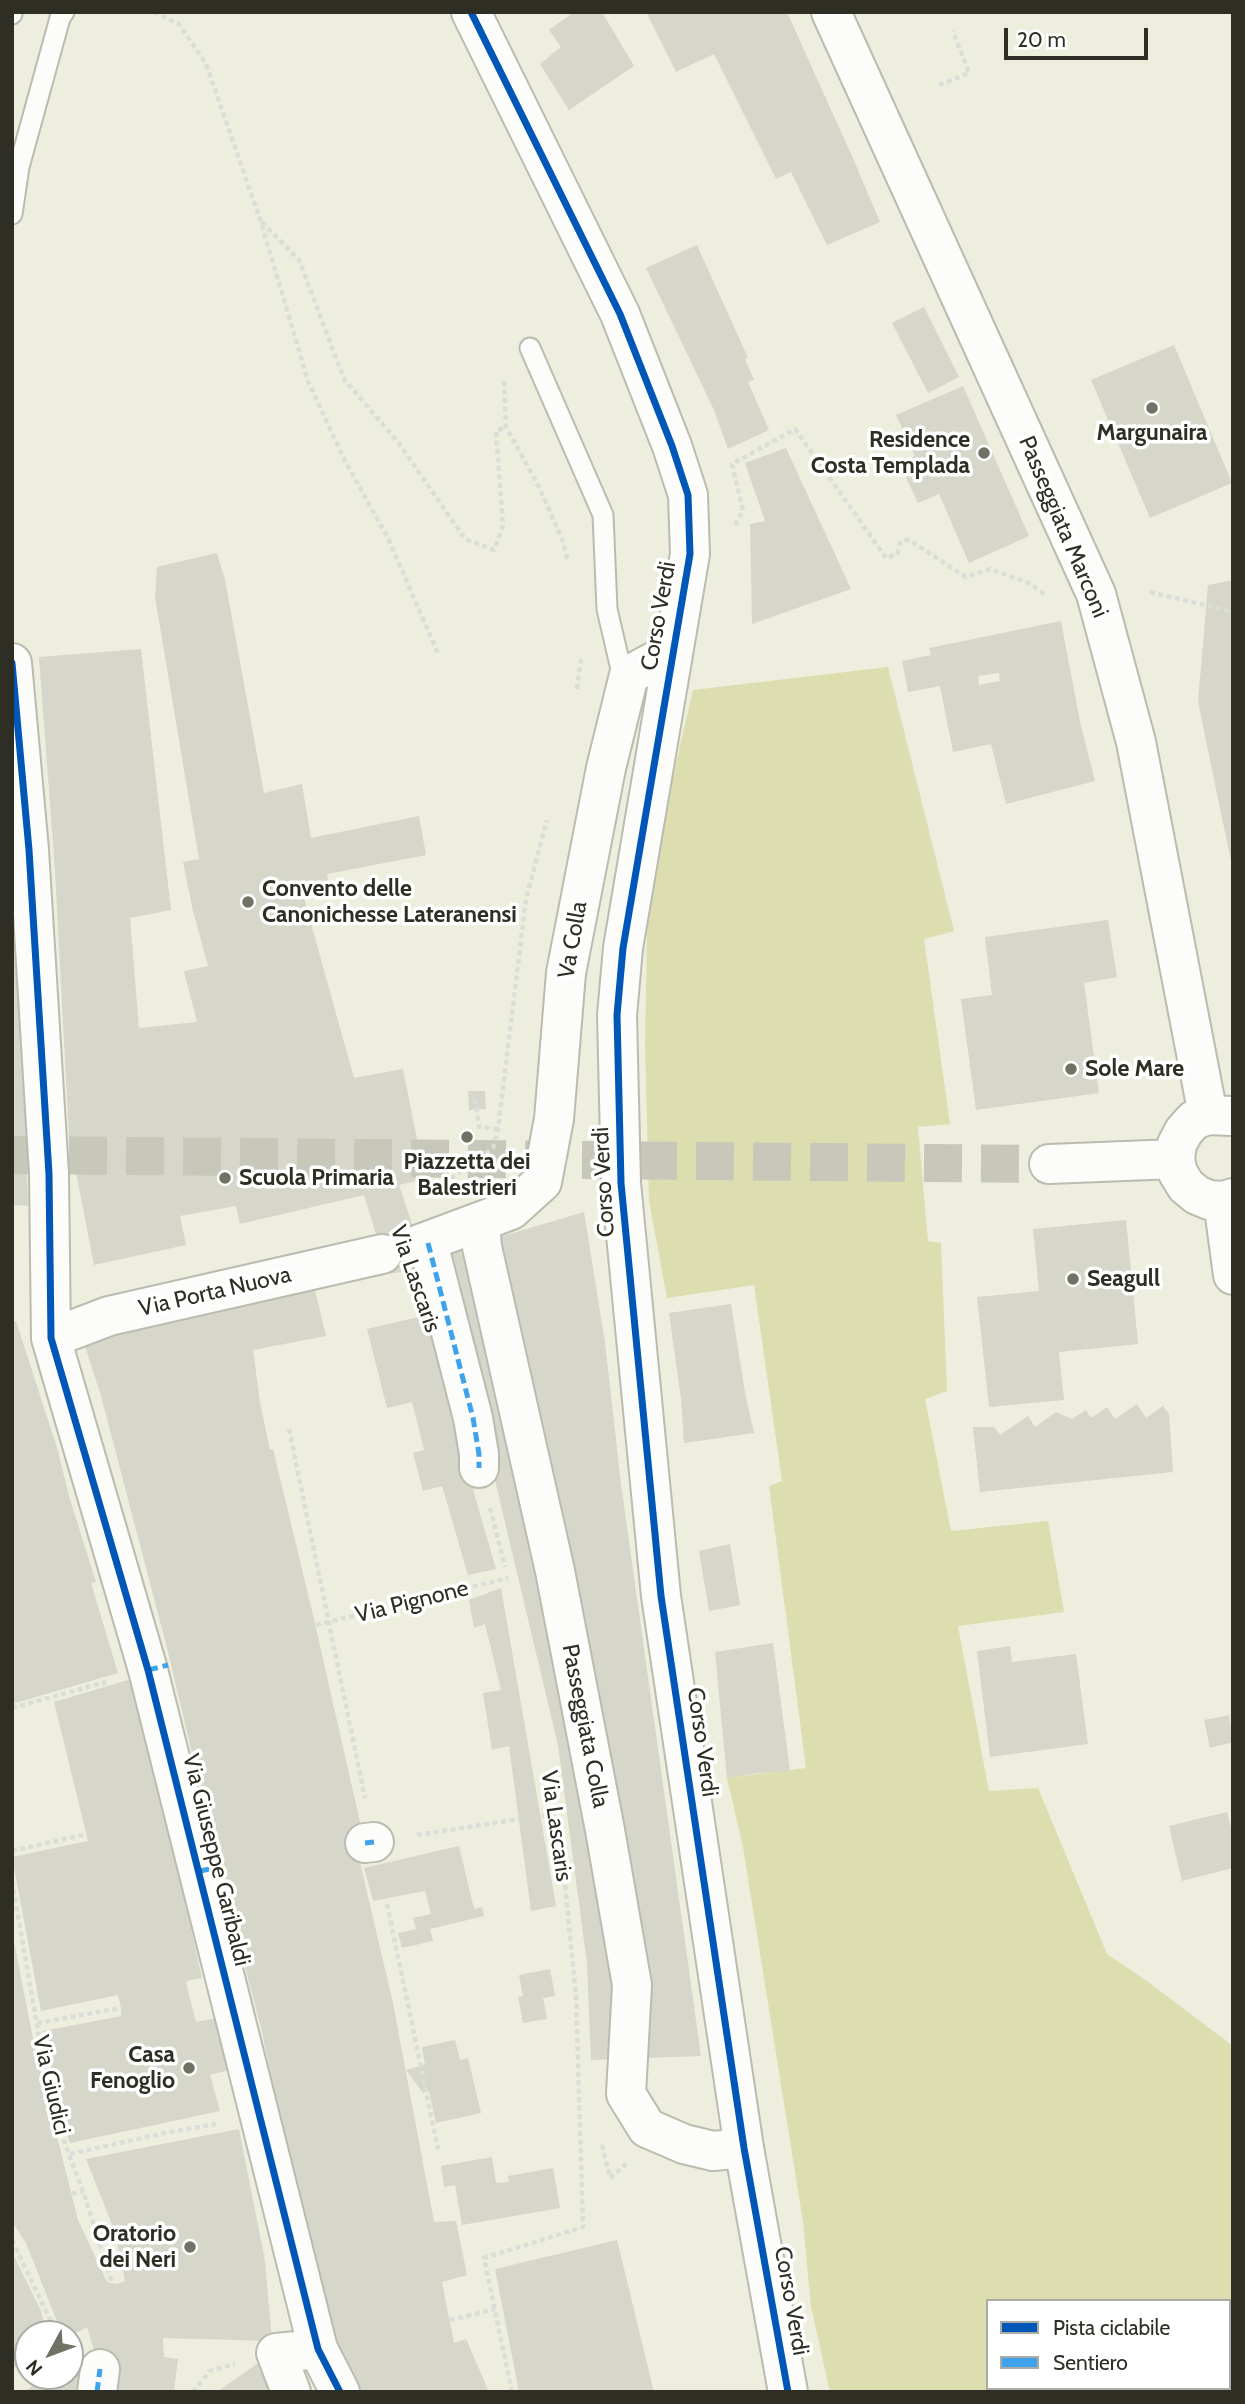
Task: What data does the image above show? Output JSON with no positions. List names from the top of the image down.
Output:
{
  "streets": {
    "street": [
      "Passeggiata Marconi",
      "Corso Verdi",
      "Va Colla",
      "Via Porta Nuova",
      "Passeggiata Colla",
      "Via Giuseppe Garibaldi"
    ],
    "path": ["Via Lascaris", "Via Pignone", "Via Giudici"]
  },
  "crossings": [
    ["Corso Verdi", "Passeggiata Colla"],
    ["Va Colla", "Via Porta Nuova"],
    ["Va Colla", "Passeggiata Colla"],
    ["Via Porta Nuova", "Passeggiata Colla"],
    ["Via Porta Nuova", "Via Giuseppe Garibaldi"]
  ],
  "places": [
    "Margunaira",
    "Residence Costa Templada",
    "Convento delle Canonichesse Lateranensi",
    "Sole Mare",
    "Piazzetta dei Balestrieri",
    "Scuola Primaria",
    "Seagull",
    "Casa Fenoglio",
    "Oratorio dei Neri"
  ],
  "legend": ["Pista ciclabile", "Sentiero"],
  "scale_bar": "20 m",
  "north": "bottom left"
}
